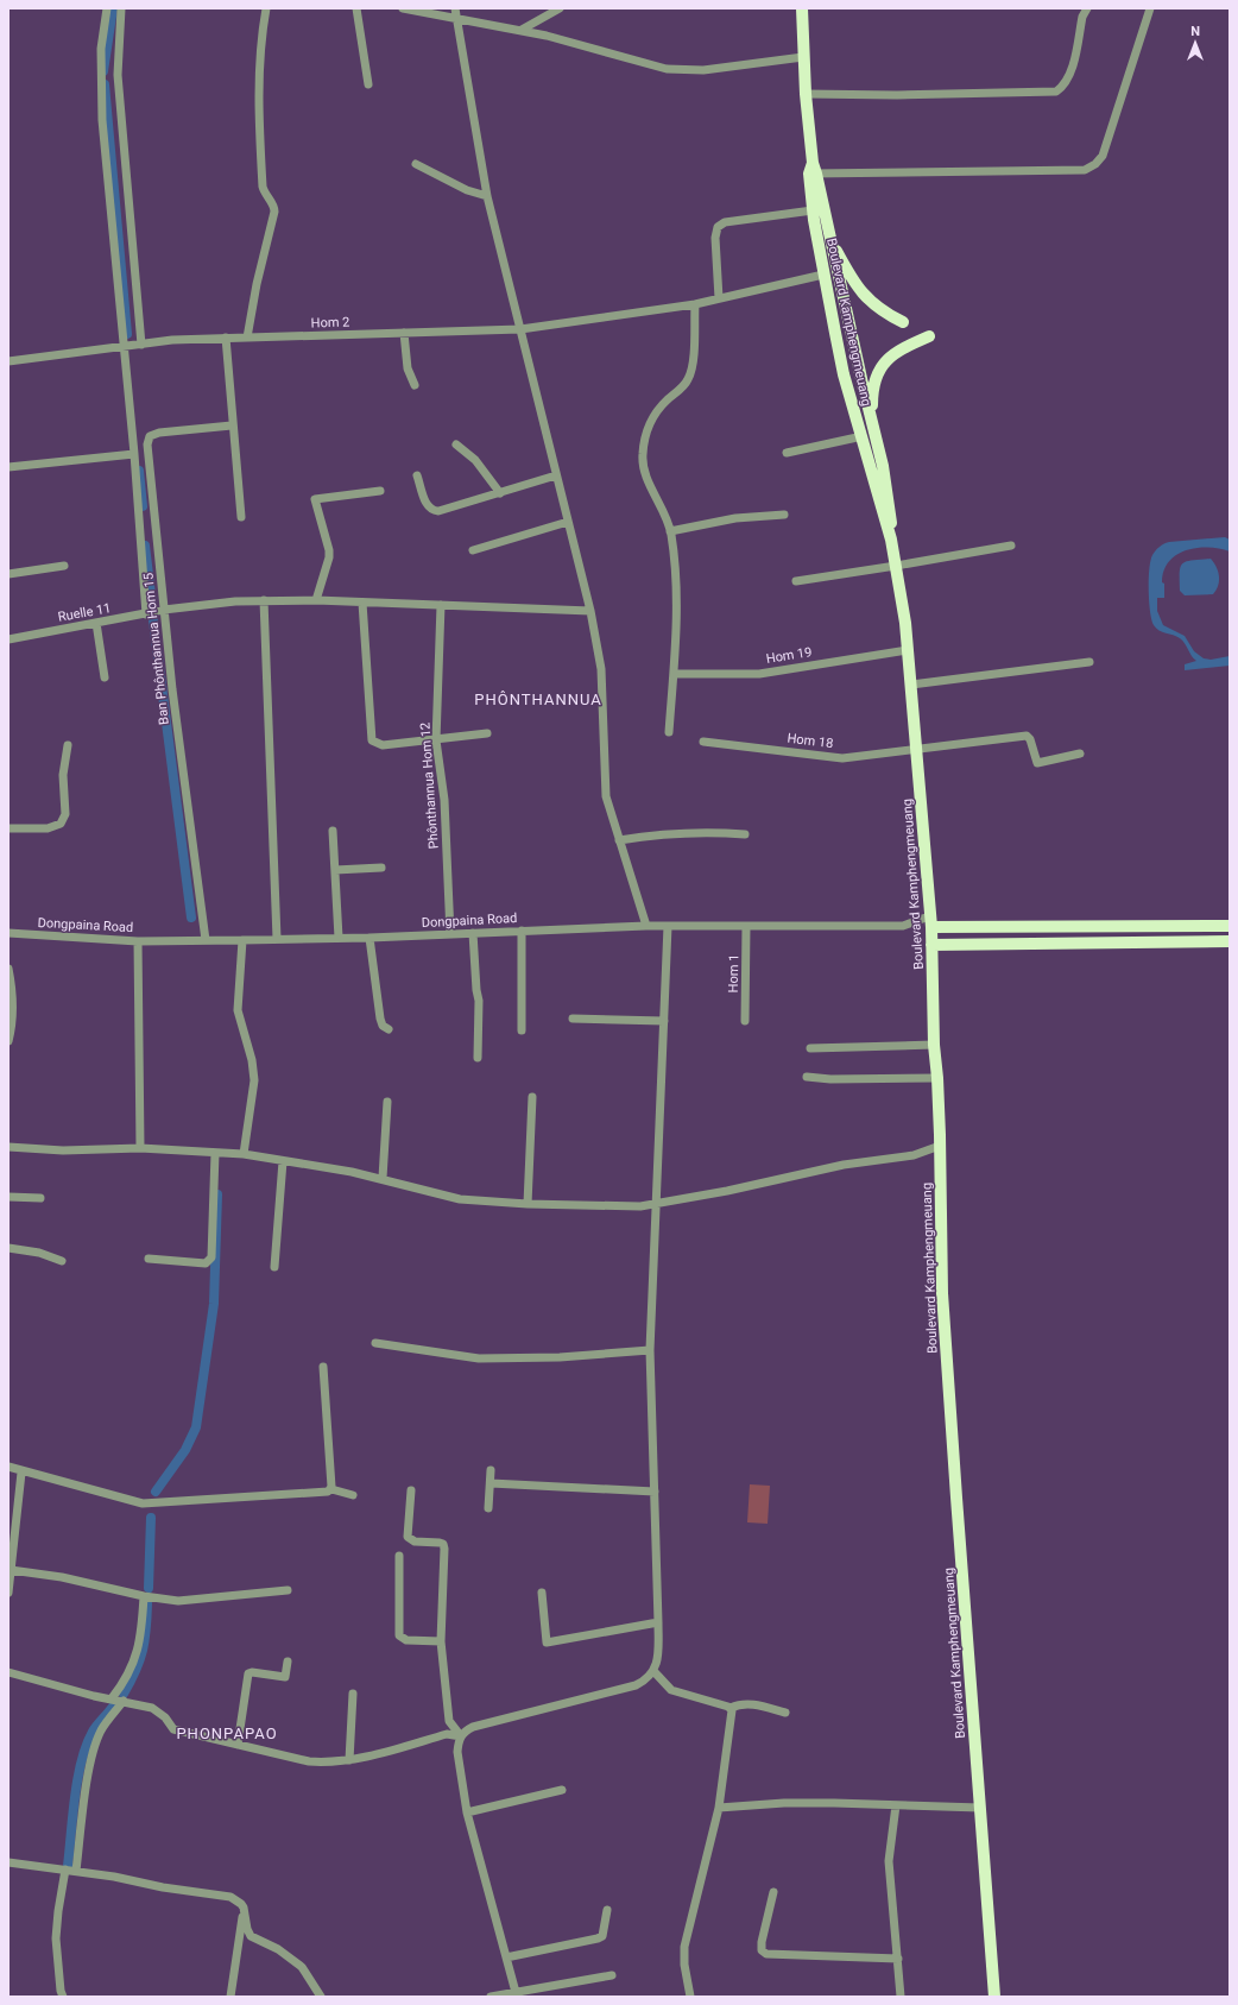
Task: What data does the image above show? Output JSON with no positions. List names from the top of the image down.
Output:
{
  "streets": {
    "main road": ["Boulevard Kamphengmeuang"],
    "street": [
      "Hom 2",
      "Ruelle 11",
      "Ban Phônthannua Hom 15",
      "Hom 19",
      "Hom 18",
      "Phônthannua Hom 12",
      "Dongpaina Road",
      "Hom 1"
    ]
  },
  "crossings": [
    ["Hom 2", "Boulevard Kamphengmeuang"],
    ["Boulevard Kamphengmeuang", "Hom 19"],
    ["Boulevard Kamphengmeuang", "Hom 18"],
    ["Boulevard Kamphengmeuang", "Dongpaina Road"],
    ["Ruelle 11", "Ban Phônthannua Hom 15"],
    ["Ruelle 11", "Phônthannua Hom 12"],
    ["Ban Phônthannua Hom 15", "Dongpaina Road"],
    ["Phônthannua Hom 12", "Dongpaina Road"],
    ["Dongpaina Road", "Hom 1"]
  ],
  "districts": ["PHÔNTHANNUA", "PHONPAPAO"],
  "north": "top"
}
